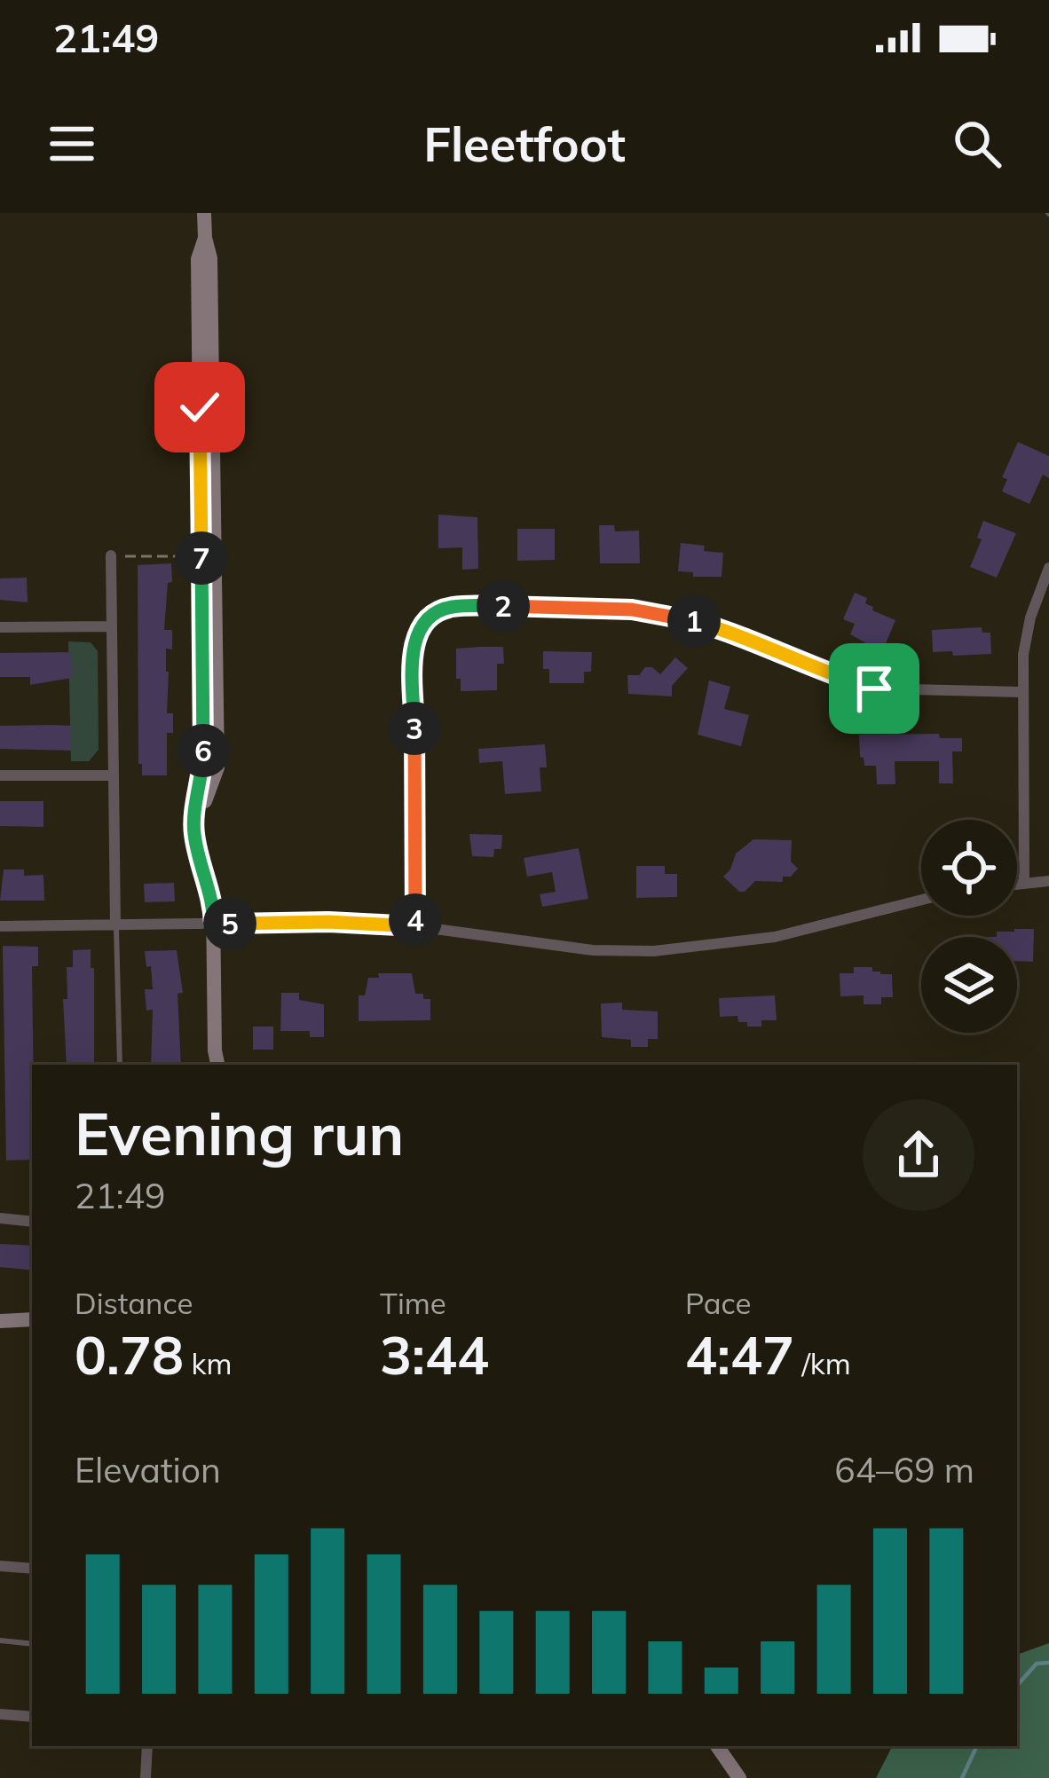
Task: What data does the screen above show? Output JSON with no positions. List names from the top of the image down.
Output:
{
  "page": {
    "status": "21:49",
    "header": "Fleetfoot",
    "pins": [
      "7",
      "2",
      "1",
      "3",
      "6",
      "4",
      "5"
    ],
    "heading": ["Evening run", "21:49"],
    "stats": [
      ["Distance", "0.78 km"],
      ["Time", "3:44"],
      ["Pace", "4:47 /km"]
    ],
    "chart": ["Elevation", "64–69 m"]
  }
}
